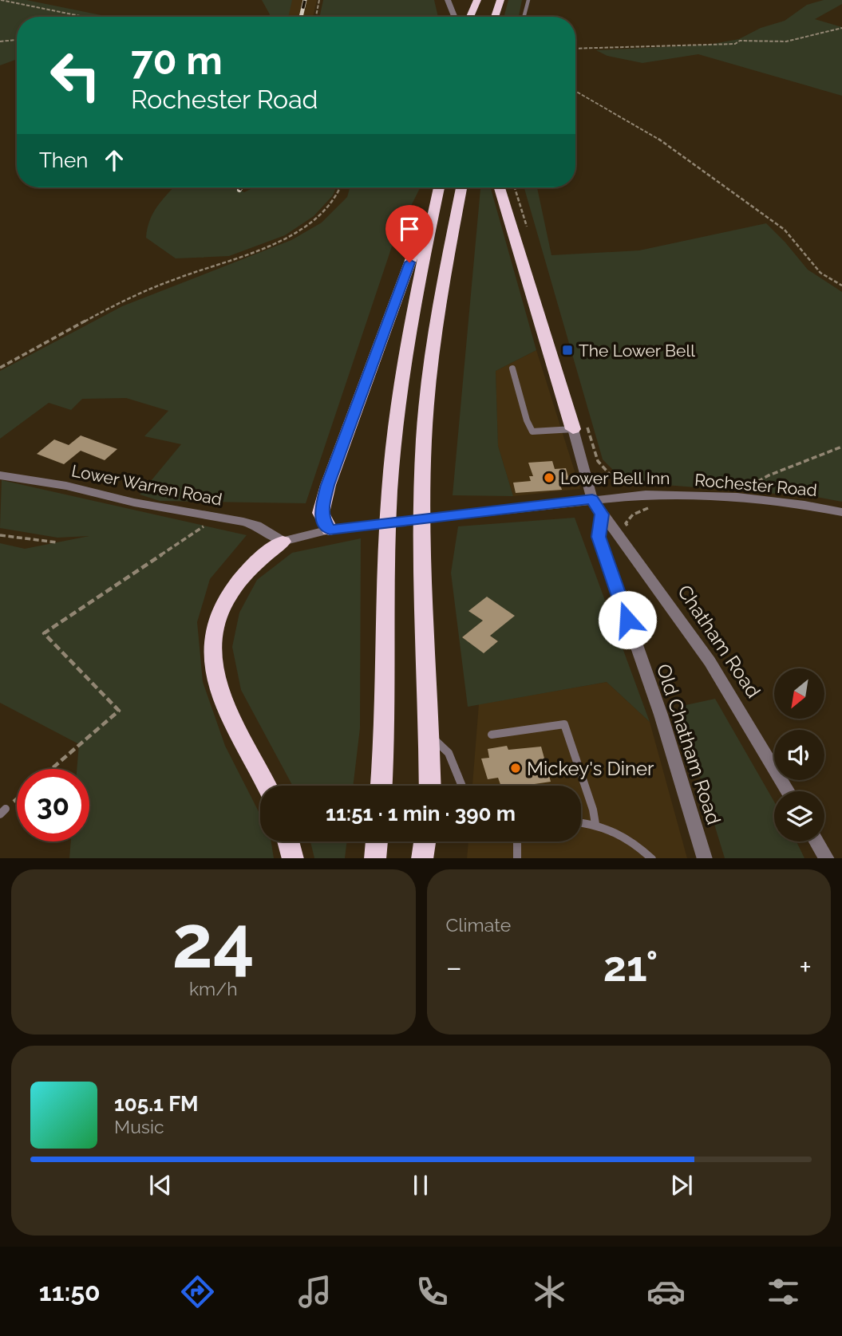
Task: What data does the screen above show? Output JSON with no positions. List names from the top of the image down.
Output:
{
  "streets": {
    "street": [
      "Lower Warren Road",
      "Rochester Road",
      "Chatham Road",
      "Old Chatham Road"
    ]
  },
  "crossings": [
    ["Lower Warren Road", "Rochester Road"],
    ["Rochester Road", "Chatham Road"],
    ["Chatham Road", "Old Chatham Road"]
  ],
  "places": {
    "transit": ["The Lower Bell"],
    "other": ["Lower Bell Inn", "Mickey's Diner"]
  },
  "north": "bottom left",
  "page": {
    "turn": ["70 m", "Rochester Road"],
    "then": "Then",
    "limit": "30",
    "trip": "11:51 · 1 min · 390 m",
    "tile": [
      ["24", "km/h"],
      "Climate"
    ],
    "heat": ["−", "21°", "+"],
    "song": ["105.1 FM", "Music"],
    "tabs": "11:50"
  }
}
